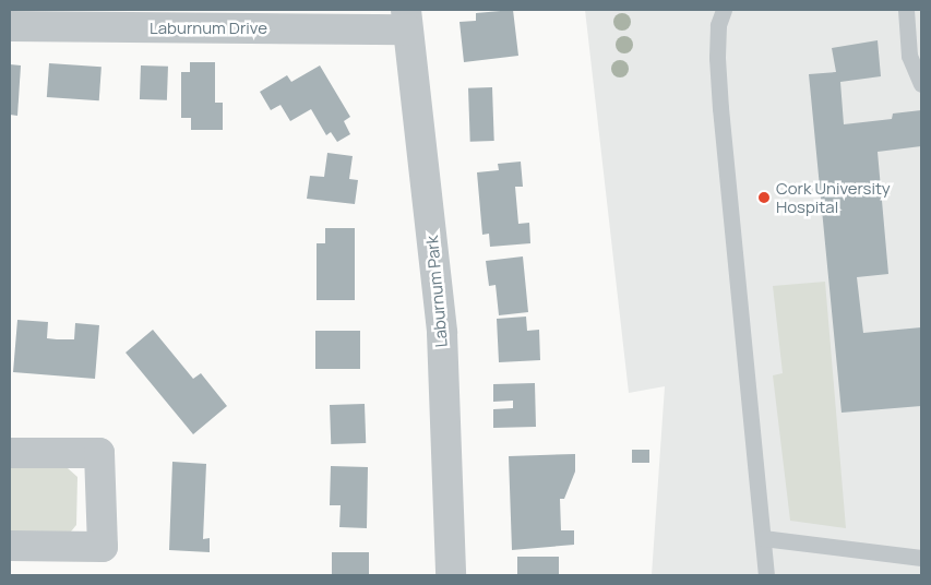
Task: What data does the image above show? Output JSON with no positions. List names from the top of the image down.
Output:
{
  "streets": {
    "street": ["Laburnum Drive", "Laburnum Park"]
  },
  "crossings": [
    ["Laburnum Drive", "Laburnum Park"]
  ],
  "places": ["Cork University Hospital"]
}
